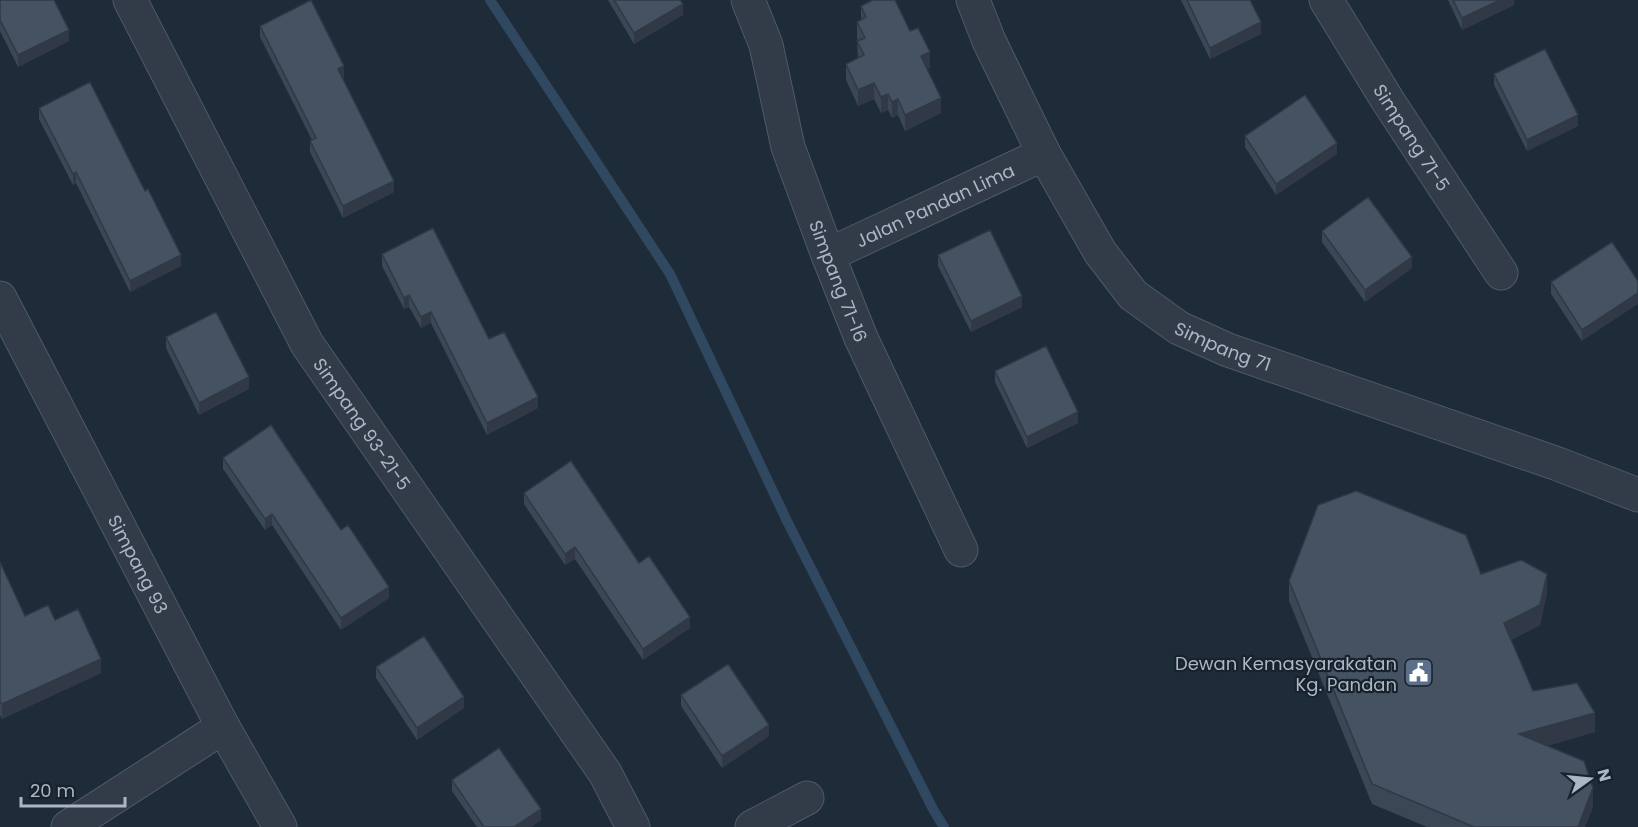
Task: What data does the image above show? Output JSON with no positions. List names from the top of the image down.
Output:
{
  "streets": {
    "street": [
      "Simpang 71-5",
      "Jalan Pandan Lima",
      "Simpang 71-16",
      "Simpang 71",
      "Simpang 93-21-5",
      "Simpang 93"
    ]
  },
  "crossings": [
    ["Jalan Pandan Lima", "Simpang 71-16"],
    ["Jalan Pandan Lima", "Simpang 71"]
  ],
  "places": {
    "public building": ["Dewan Kemasyarakatan Kg. Pandan"]
  },
  "scale_bar": "20 m",
  "north": "right"
}
